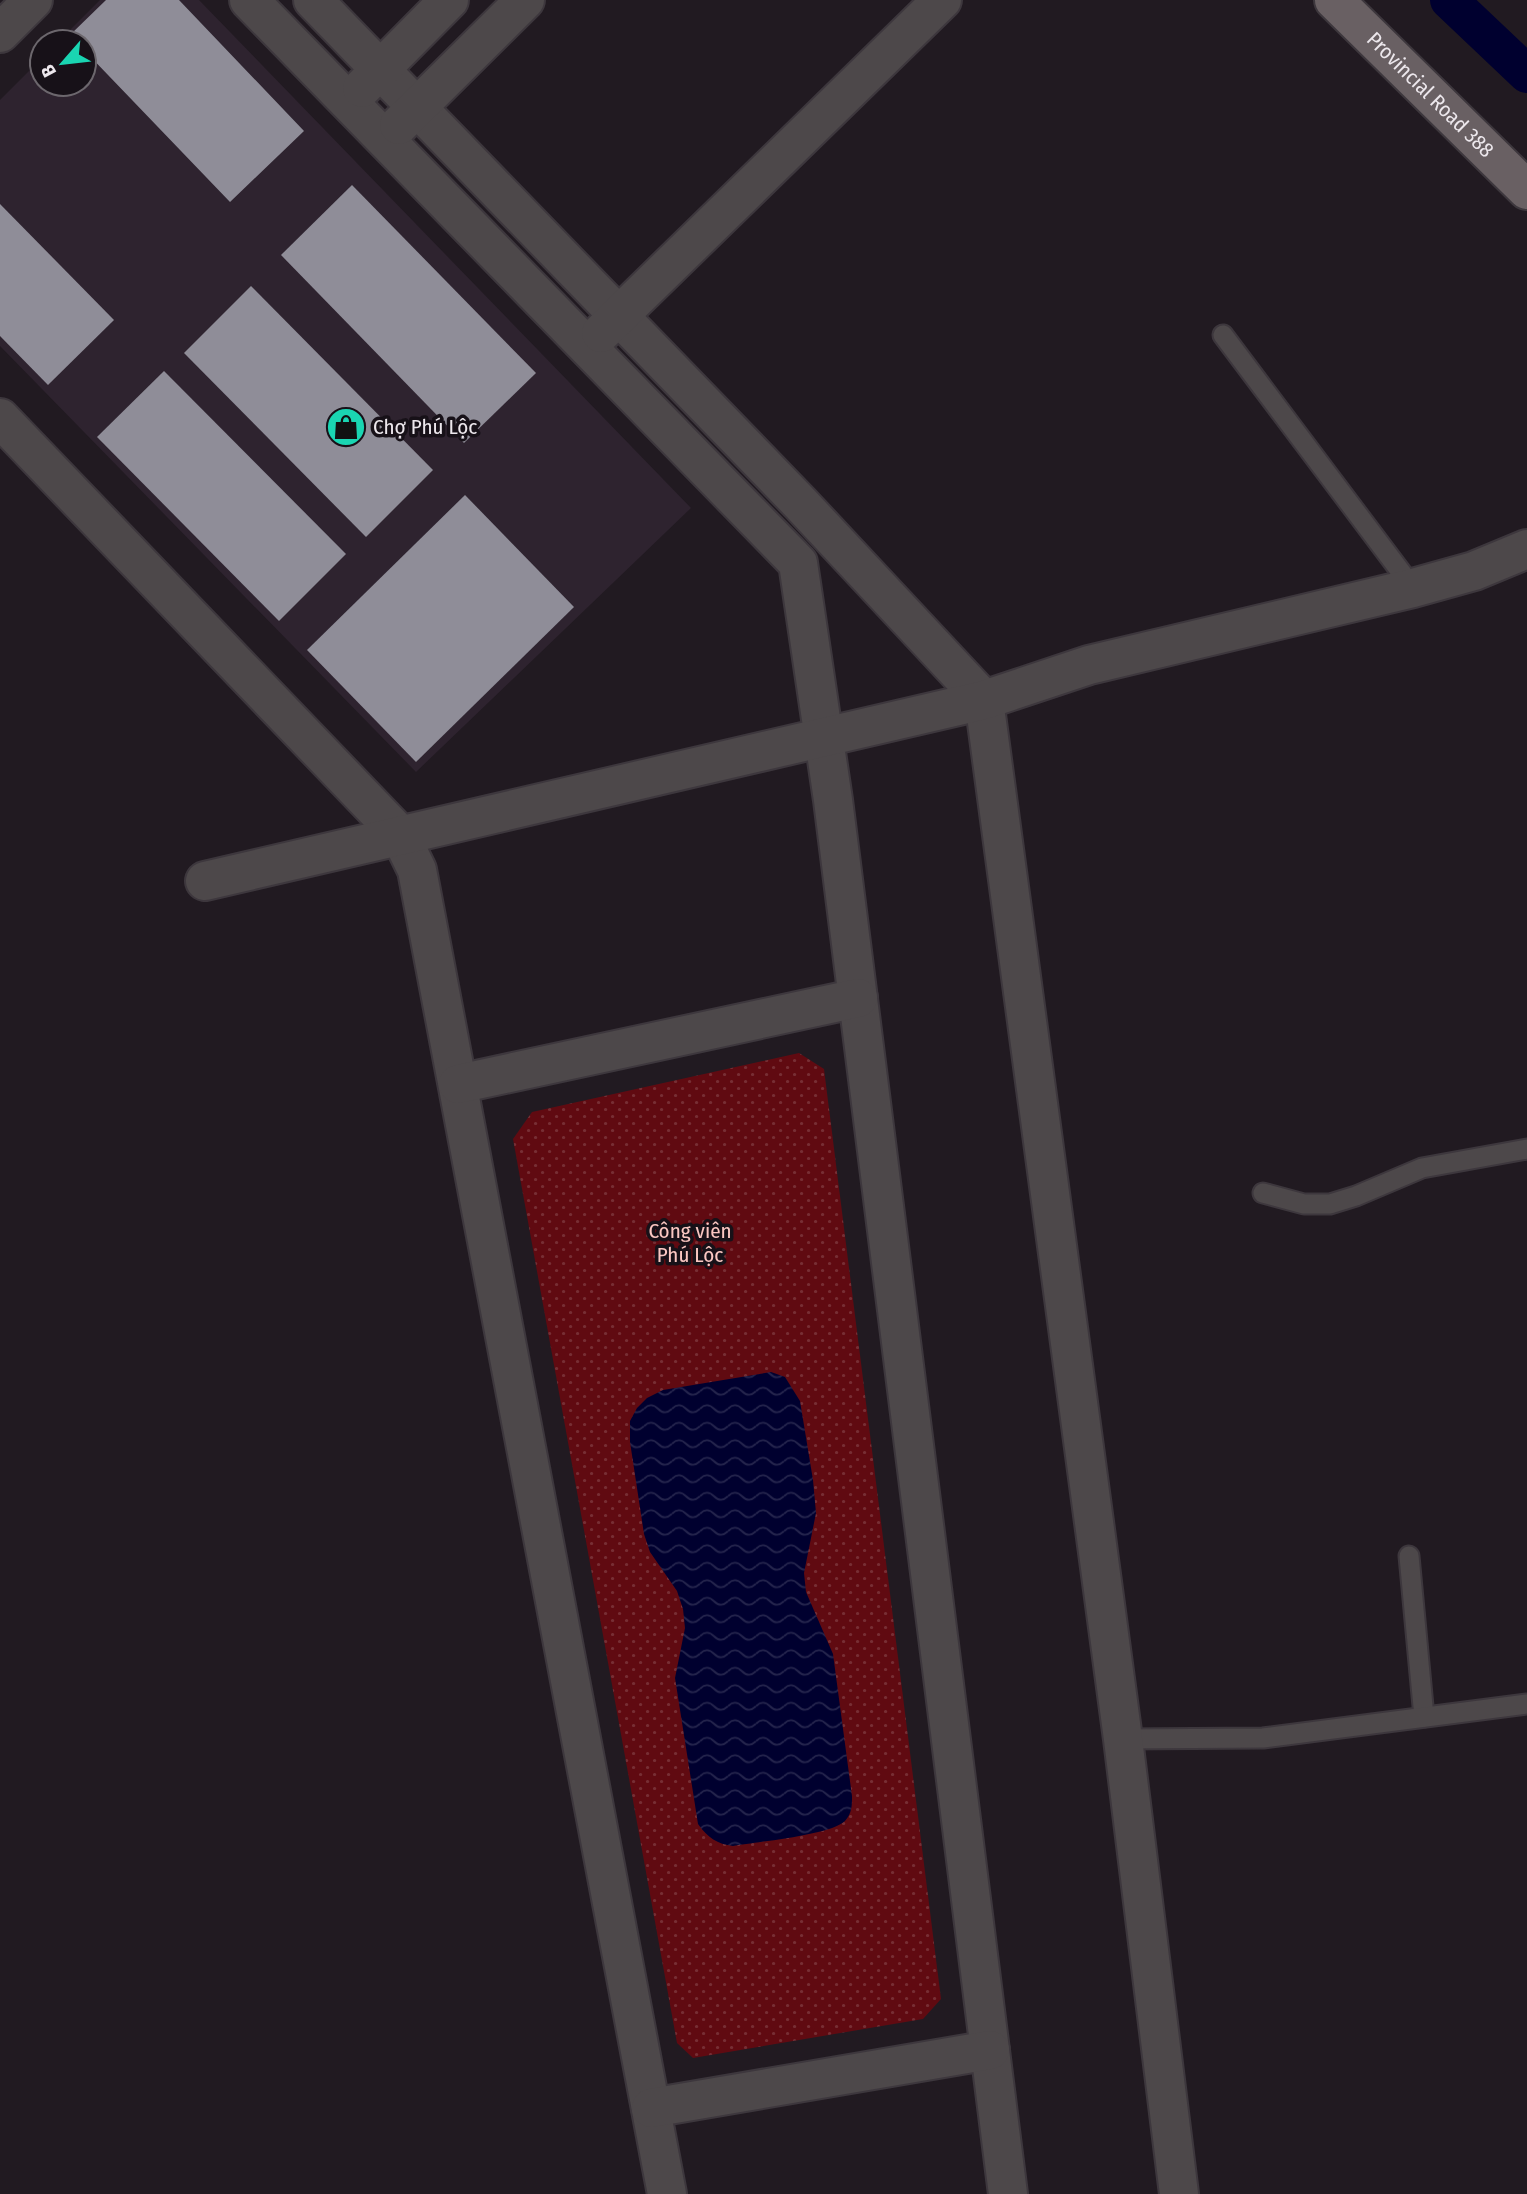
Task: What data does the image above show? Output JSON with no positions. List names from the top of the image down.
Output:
{
  "streets": {
    "main road": ["Provincial Road 388"]
  },
  "parks": ["Công viên Phú Lộc"],
  "places": {
    "shop": ["Chợ Phú Lộc"]
  },
  "north": "bottom left"
}
